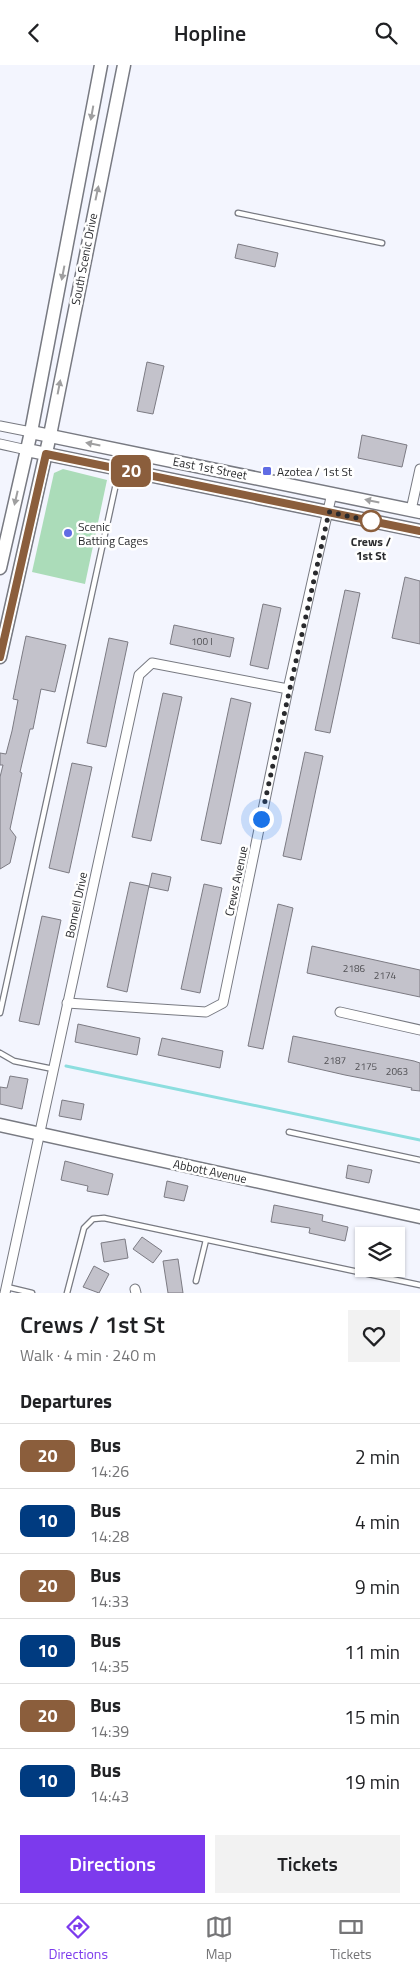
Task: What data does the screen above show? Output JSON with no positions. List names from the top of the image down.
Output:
{
  "streets": {
    "street": [
      "South Scenic Drive",
      "East 1st Street",
      "Crews Avenue",
      "Bonnell Drive",
      "Abbott Avenue"
    ]
  },
  "crossings": [
    ["South Scenic Drive", "East 1st Street"],
    ["East 1st Street", "Crews Avenue"],
    ["Crews Avenue", "Bonnell Drive"],
    ["Bonnell Drive", "Abbott Avenue"]
  ],
  "places": {
    "transit": ["Azotea / 1st St"],
    "other": ["Crews / 1st St", "Scenic Batting Cages"]
  },
  "lines": ["bus line 20"],
  "house_numbers": [
    "100 I",
    "2186",
    "2174",
    "2187",
    "2175",
    "2063"
  ],
  "page": {
    "header": "Hopline",
    "on_map": "20",
    "heading": [
      ["Crews / 1st St", "Walk · 4 min · 240 m"],
      "Departures"
    ],
    "list": [
      {
        "mark": "20",
        "name": "Bus",
        "note": "14:26",
        "value": "2 min"
      },
      {
        "mark": "10",
        "name": "Bus",
        "note": "14:28",
        "value": "4 min"
      },
      {
        "mark": "20",
        "name": "Bus",
        "note": "14:33",
        "value": "9 min"
      },
      {
        "mark": "10",
        "name": "Bus",
        "note": "14:35",
        "value": "11 min"
      },
      {
        "mark": "20",
        "name": "Bus",
        "note": "14:39",
        "value": "15 min"
      },
      {
        "mark": "10",
        "name": "Bus",
        "note": "14:43",
        "value": "19 min"
      }
    ],
    "buttons": ["Directions", "Tickets"],
    "tabs": ["Directions", "Map", "Tickets"]
  }
}
